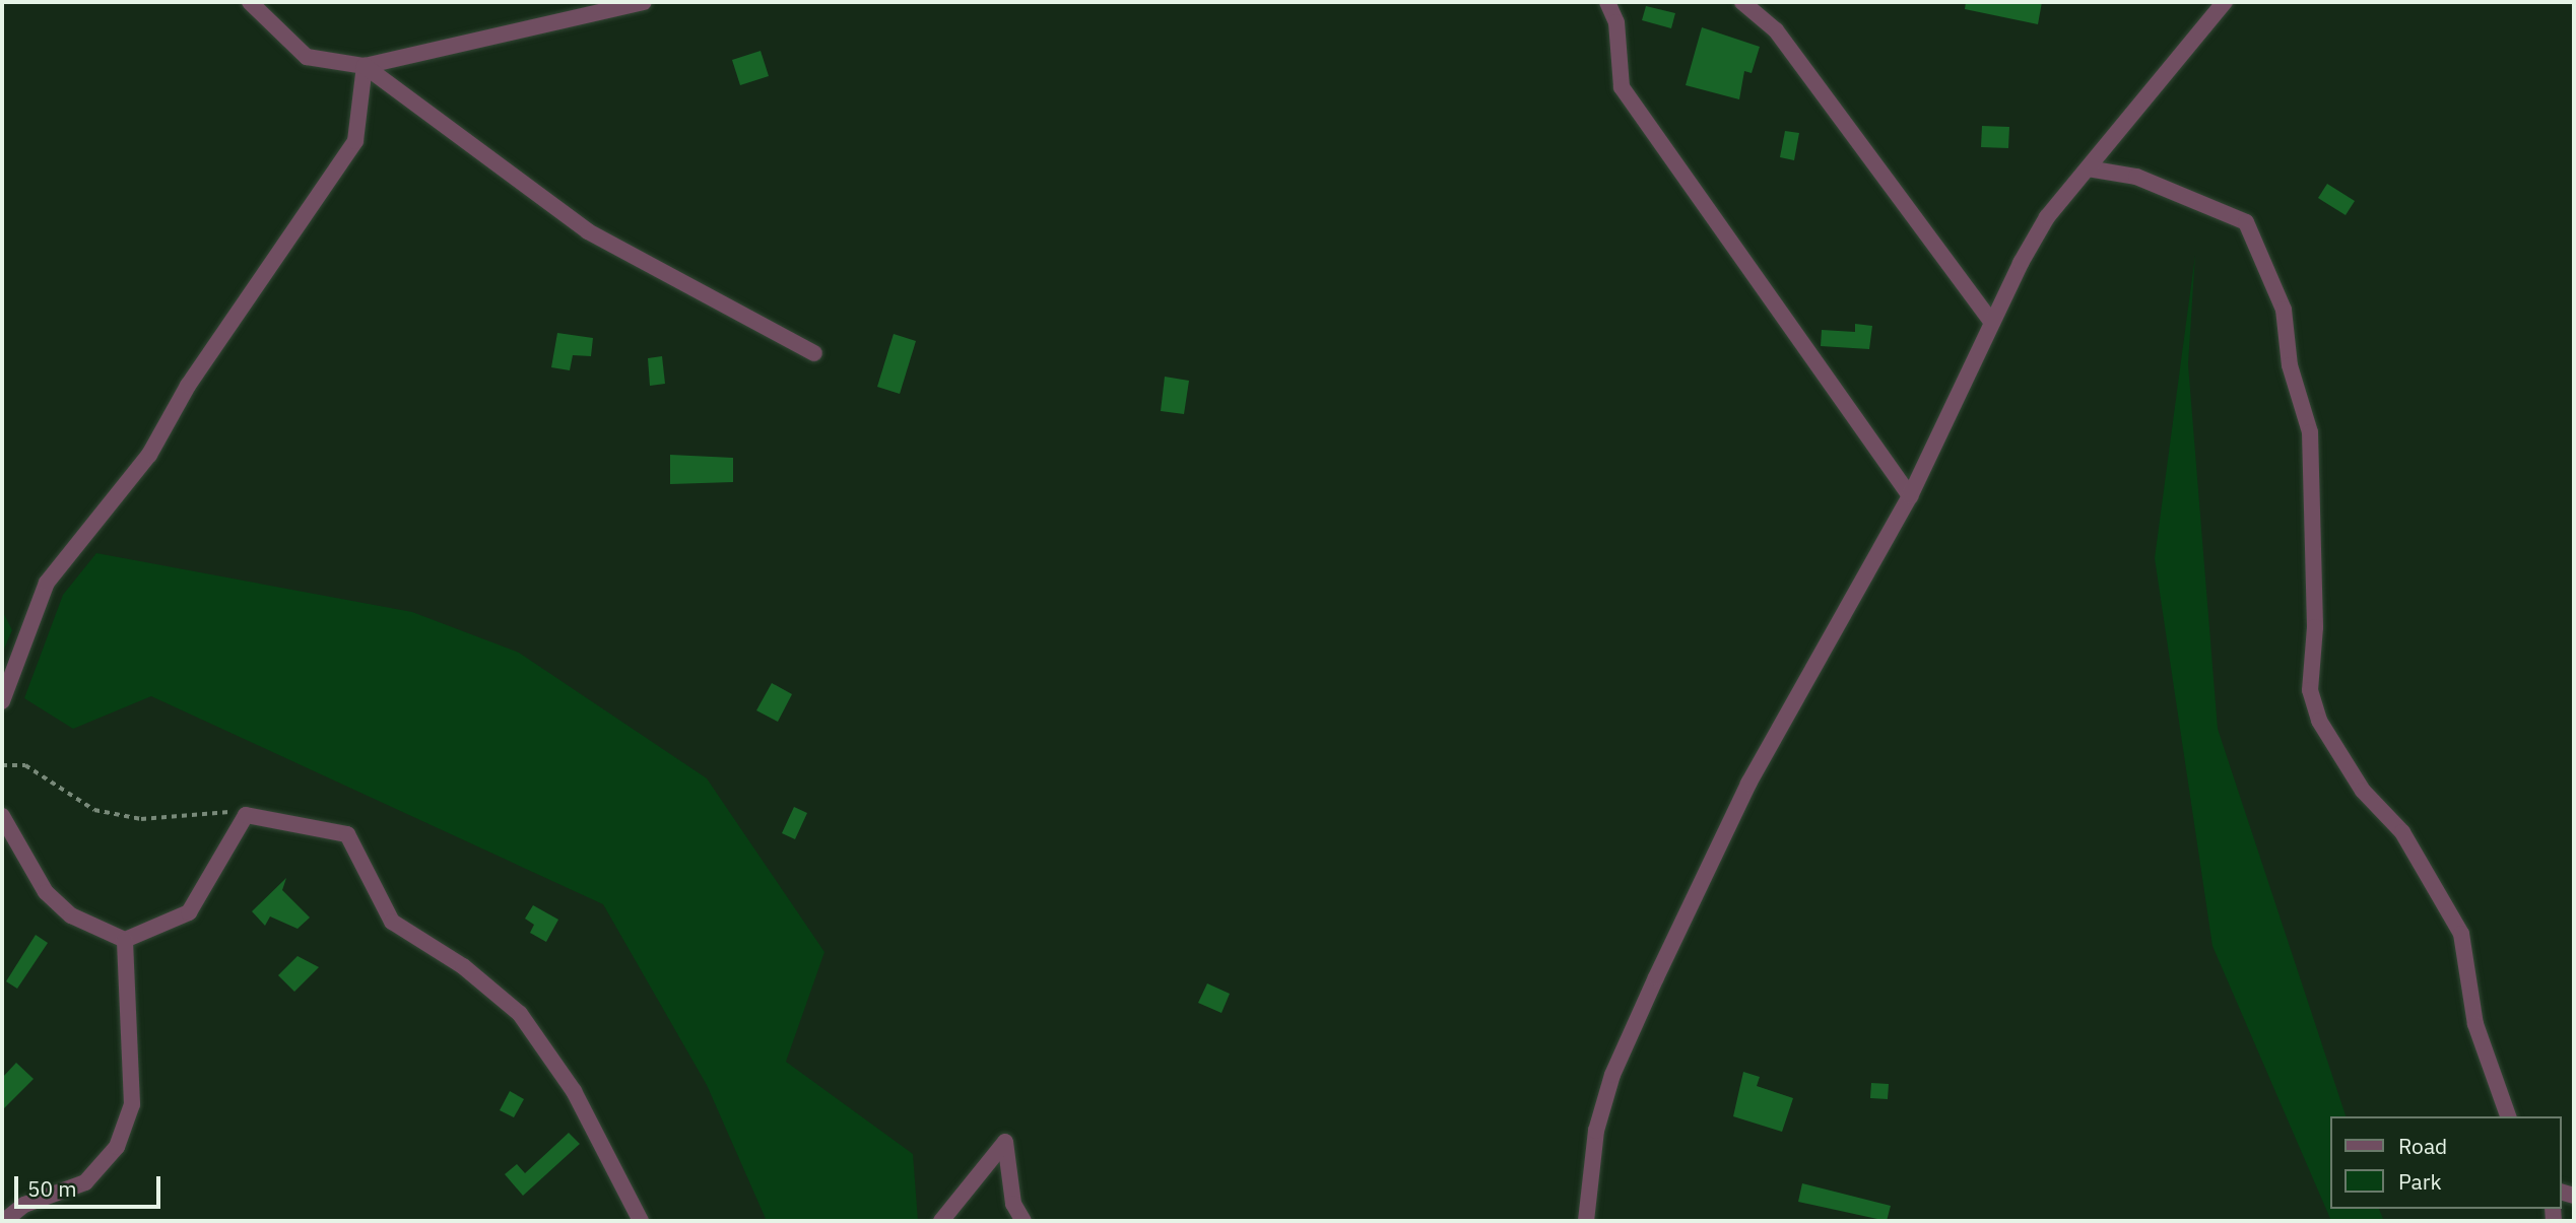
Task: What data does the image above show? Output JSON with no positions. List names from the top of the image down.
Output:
{
  "legend": ["Road", "Park"],
  "scale_bar": "50 m"
}
